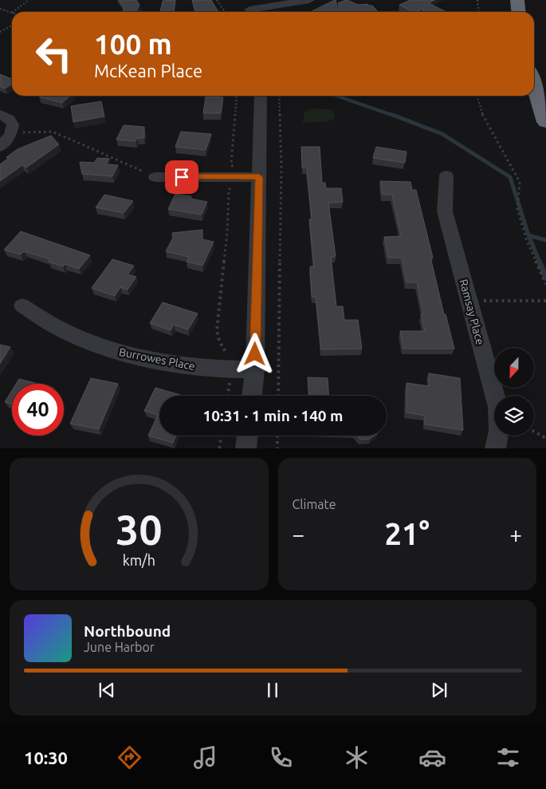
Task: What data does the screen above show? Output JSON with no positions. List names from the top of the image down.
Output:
{
  "streets": {
    "street": ["Ramsay Place", "Burrowes Place"]
  },
  "north": "bottom",
  "page": {
    "turn": ["100 m", "McKean Place"],
    "limit": "40",
    "trip": "10:31 · 1 min · 140 m",
    "tile": "Climate",
    "heat": ["−", "21°", "+"],
    "song": ["Northbound", "June Harbor"],
    "tabs": "10:30",
    "gauge": ["30", "km/h"]
  }
}
